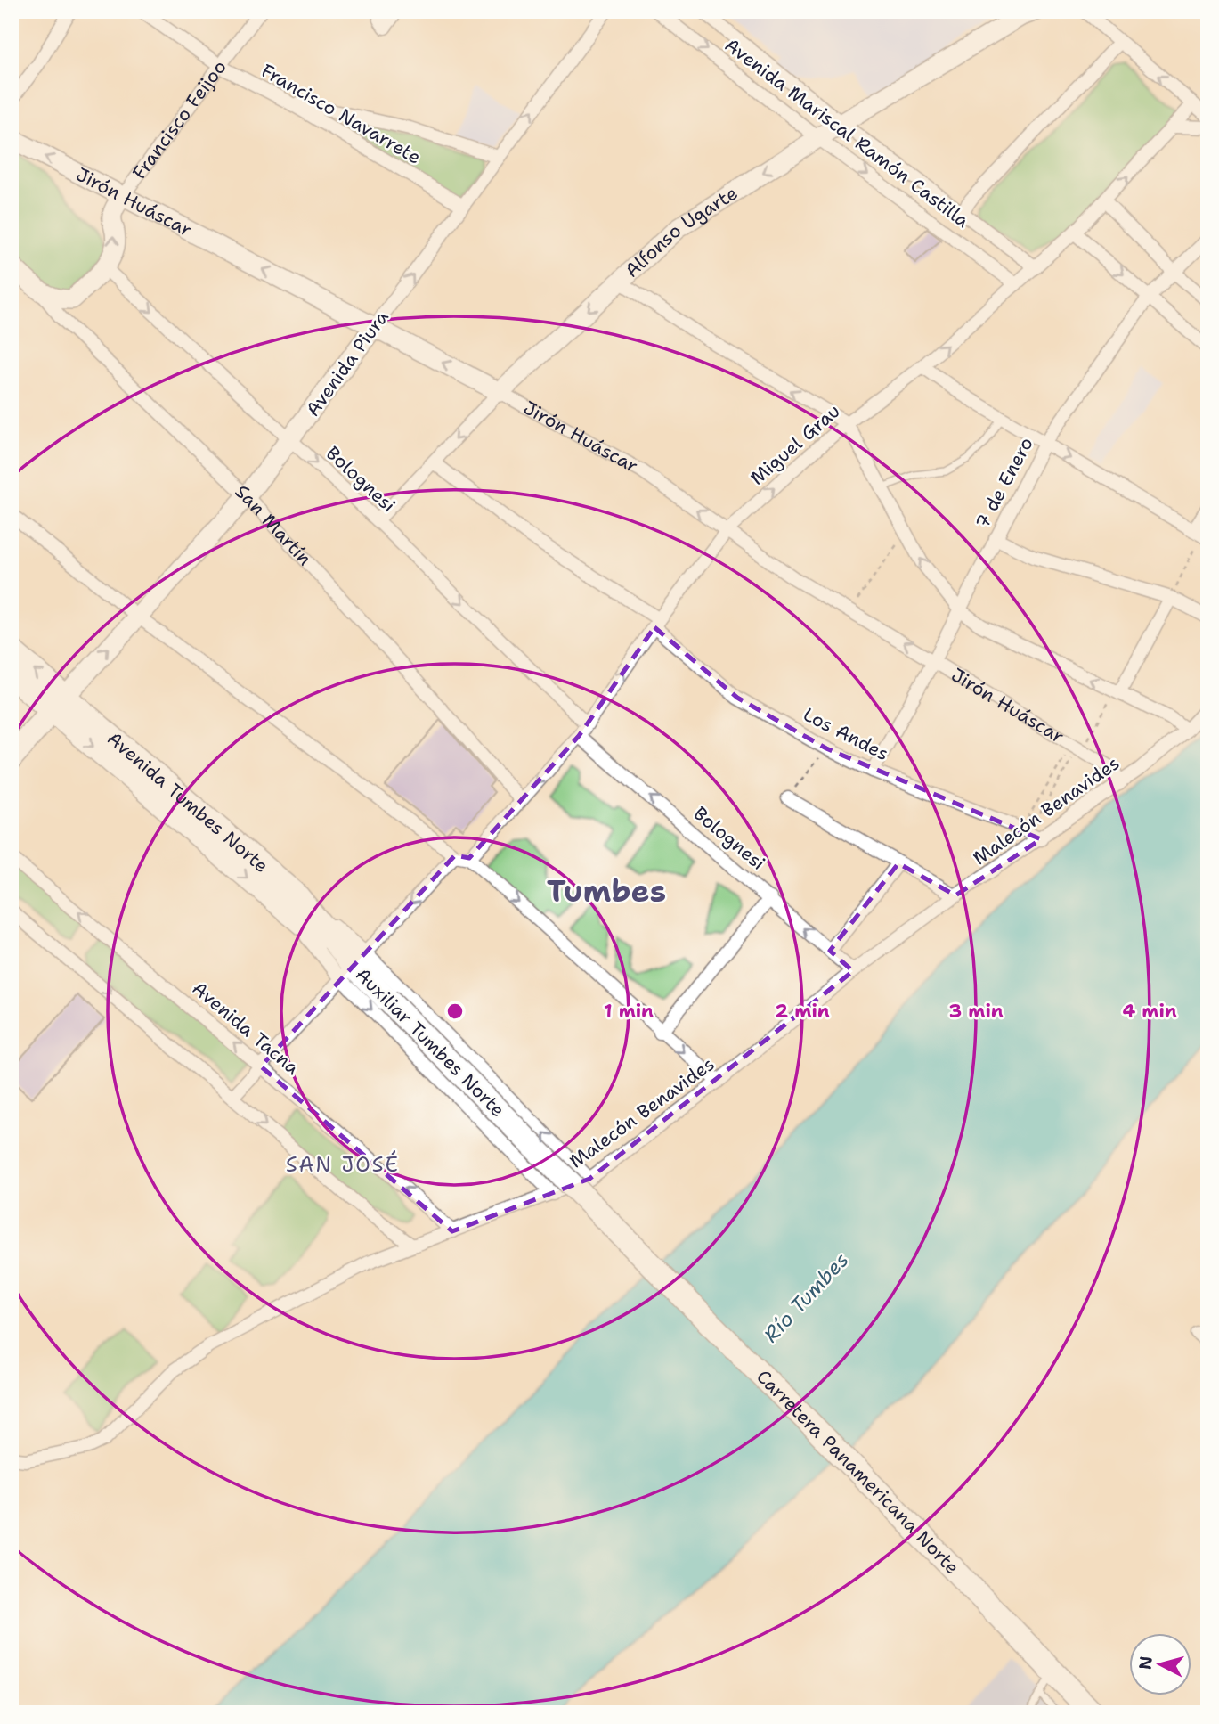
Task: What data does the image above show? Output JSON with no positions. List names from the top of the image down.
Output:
{
  "streets": {
    "highway": ["Avenida Tumbes Norte", "Carretera Panamericana Norte"],
    "main road": [
      "Francisco Feijoo",
      "Jirón Huáscar",
      "Alfonso Ugarte",
      "Avenida Piura",
      "San Martín"
    ],
    "street": [
      "Francisco Navarrete",
      "Avenida Mariscal Ramón Castilla",
      "Miguel Grau",
      "Bolognesi",
      "7 de Enero",
      "Los Andes",
      "Malecón Benavides",
      "Avenida Tacna",
      "Auxiliar Tumbes Norte"
    ]
  },
  "crossings": [
    ["Francisco Navarrete", "Francisco Feijoo"],
    ["Francisco Navarrete", "Avenida Piura"],
    ["Francisco Feijoo", "Jirón Huáscar"],
    ["Francisco Feijoo", "Bolognesi"],
    ["Francisco Feijoo", "San Martín"],
    ["Avenida Mariscal Ramón Castilla", "Alfonso Ugarte"],
    ["Avenida Mariscal Ramón Castilla", "Miguel Grau"],
    ["Jirón Huáscar", "Alfonso Ugarte"],
    ["Jirón Huáscar", "Avenida Piura"],
    ["Jirón Huáscar", "Miguel Grau"],
    ["Jirón Huáscar", "7 de Enero"],
    ["Jirón Huáscar", "Malecón Benavides"],
    ["Alfonso Ugarte", "Bolognesi"],
    ["Alfonso Ugarte", "Los Andes"],
    ["Avenida Piura", "Bolognesi"],
    ["Avenida Piura", "San Martín"],
    ["Avenida Piura", "Avenida Tumbes Norte"],
    ["Miguel Grau", "Bolognesi"],
    ["Miguel Grau", "San Martín"],
    ["Miguel Grau", "Los Andes"],
    ["Bolognesi", "Malecón Benavides"],
    ["7 de Enero", "Los Andes"],
    ["Los Andes", "Malecón Benavides"],
    ["Avenida Tumbes Norte", "Auxiliar Tumbes Norte"],
    ["Avenida Tumbes Norte", "Carretera Panamericana Norte"],
    ["Malecón Benavides", "Avenida Tacna"],
    ["Malecón Benavides", "Auxiliar Tumbes Norte"]
  ],
  "one_way": ["Jirón Huáscar", "Alfonso Ugarte", "Avenida Piura"],
  "districts": ["Tumbes", "SAN JOSÉ"],
  "water": ["Río Tumbes"],
  "north": "left",
  "rings": [
    "1 min",
    "2 min",
    "3 min",
    "4 min"
  ]
}
